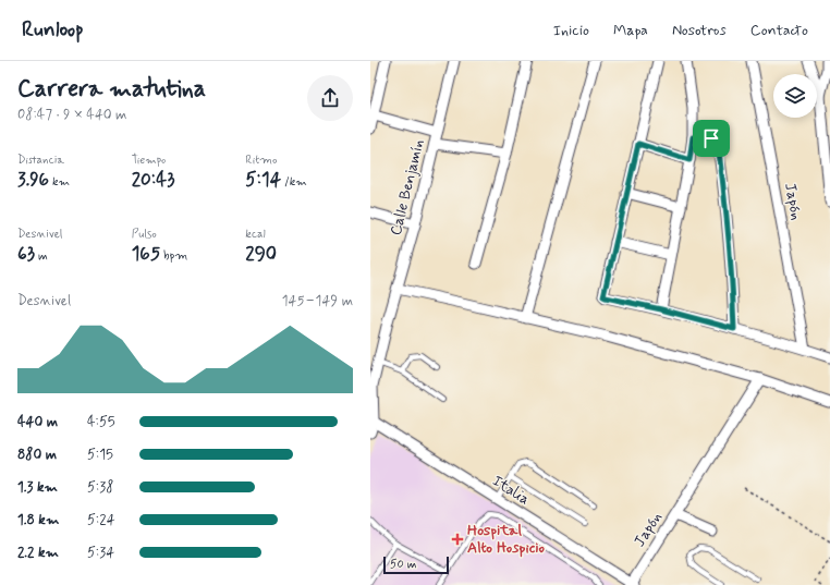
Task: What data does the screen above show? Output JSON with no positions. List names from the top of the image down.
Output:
{
  "streets": {
    "street": ["Calle Benjamín", "Japón", "Italia"]
  },
  "crossings": [
    ["Calle Benjamín", "Italia"],
    ["Japón", "Italia"]
  ],
  "places": {
    "health": ["Hospital Alto Hospicio"]
  },
  "scale_bar": "50 m",
  "page": {
    "header": "Runloop",
    "nav": [
      "Inicio",
      "Mapa",
      "Nosotros",
      "Contacto"
    ],
    "heading": ["Carrera matutina", "08:47 · 9 × 440 m"],
    "stats": [
      ["Distancia", "3.96 km"],
      ["Tiempo", "20:43"],
      ["Ritmo", "5:14 /km"],
      ["Desnivel", "63 m"],
      ["Pulso", "165 bpm"],
      ["kcal", "290"]
    ],
    "chart": ["Desnivel", "145–149 m"],
    "list": [
      {
        "name": "440 m",
        "note": "4:55"
      },
      {
        "name": "880 m",
        "note": "5:15"
      },
      {
        "name": "1.3 km",
        "note": "5:38"
      },
      {
        "name": "1.8 km",
        "note": "5:24"
      },
      {
        "name": "2.2 km",
        "note": "5:34"
      }
    ],
    "scale": "50 m"
  }
}
